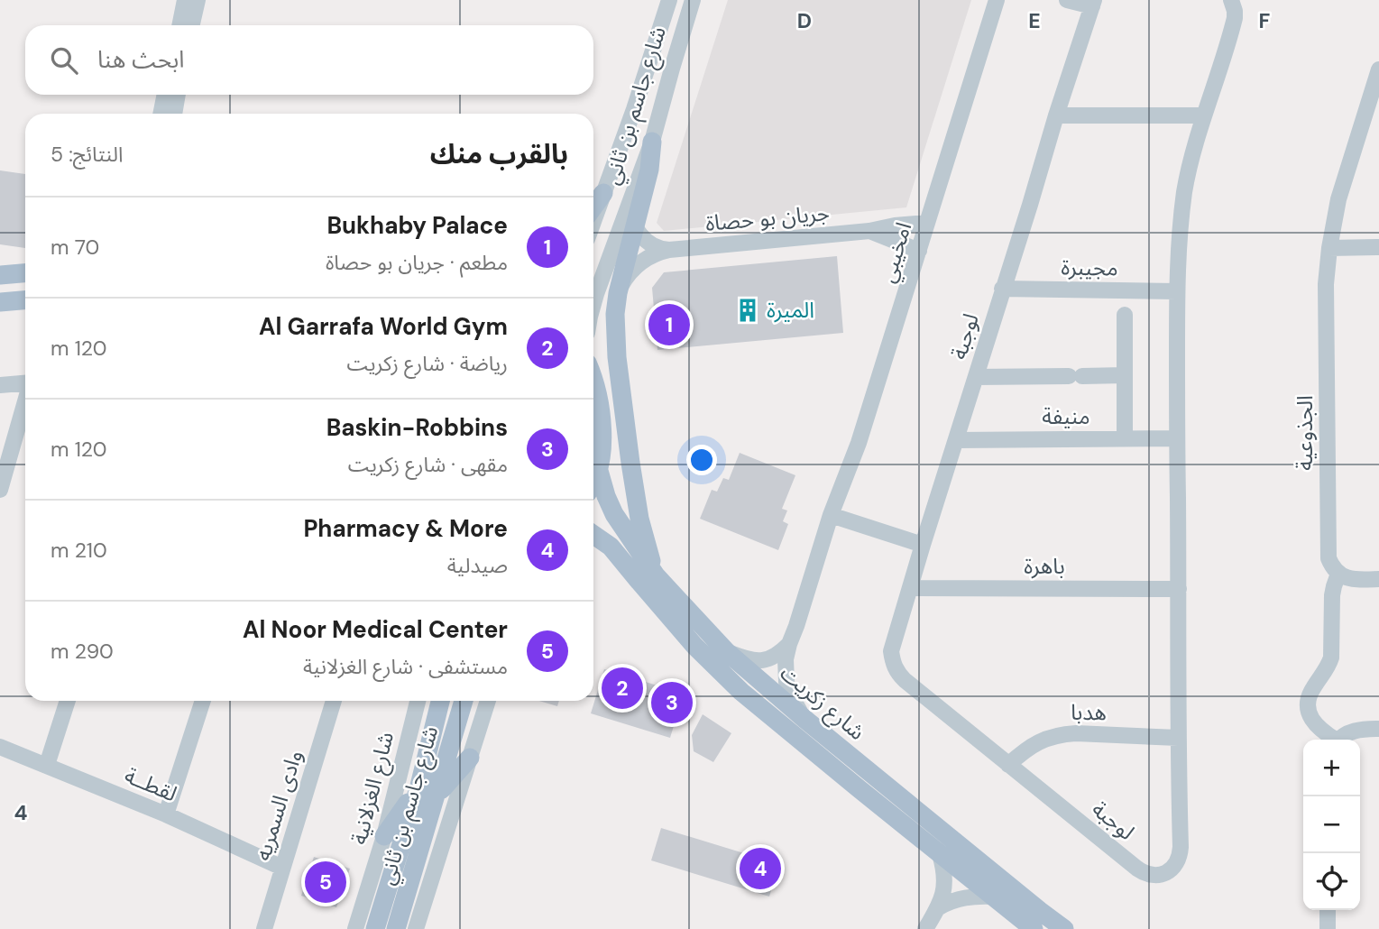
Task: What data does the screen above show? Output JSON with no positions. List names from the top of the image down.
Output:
{
  "streets": {
    "main road": ["شارع جاسم بن ثاني", "شارع زكريت"],
    "street": [
      "جريان بو حصاة",
      "امخيبي",
      "مجيبرة",
      "لوجبة",
      "منيفة",
      "الجذوعية",
      "باهرة",
      "هدبا",
      "لقطــة",
      "شارع الغزلانية",
      "وادى السمريه"
    ]
  },
  "crossings": [
    ["جريان بو حصاة", "امخيبي"],
    ["امخيبي", "شارع زكريت"],
    ["مجيبرة", "لوجبة"],
    ["لوجبة", "منيفة"],
    ["لوجبة", "باهرة"],
    ["لوجبة", "هدبا"],
    ["لقطــة", "وادى السمريه"]
  ],
  "places": {
    "building": ["الميرة"]
  },
  "page": {
    "search": "ابحث هنا",
    "heading": ["بالقرب منك", "النتائج: 5"],
    "list": [
      {
        "mark": "1",
        "name": "Bukhaby Palace",
        "note": "مطعم · جريان بو حصاة",
        "value": "70 m"
      },
      {
        "mark": "2",
        "name": "Al Garrafa World Gym",
        "note": "رياضة · شارع زكريت",
        "value": "120 m"
      },
      {
        "mark": "3",
        "name": "Baskin-Robbins",
        "note": "مقهى · شارع زكريت",
        "value": "120 m"
      },
      {
        "mark": "4",
        "name": "Pharmacy & More",
        "note": "صيدلية",
        "value": "210 m"
      },
      {
        "mark": "5",
        "name": "Al Noor Medical Center",
        "note": "مستشفى · شارع الغزلانية",
        "value": "290 m"
      }
    ],
    "pins": [
      "1",
      "2",
      "3",
      "4",
      "5"
    ],
    "map_buttons": ["+", "−"]
  },
  "grid": {
    "columns": ["D", "E", "F"],
    "rows": ["4"]
  }
}
